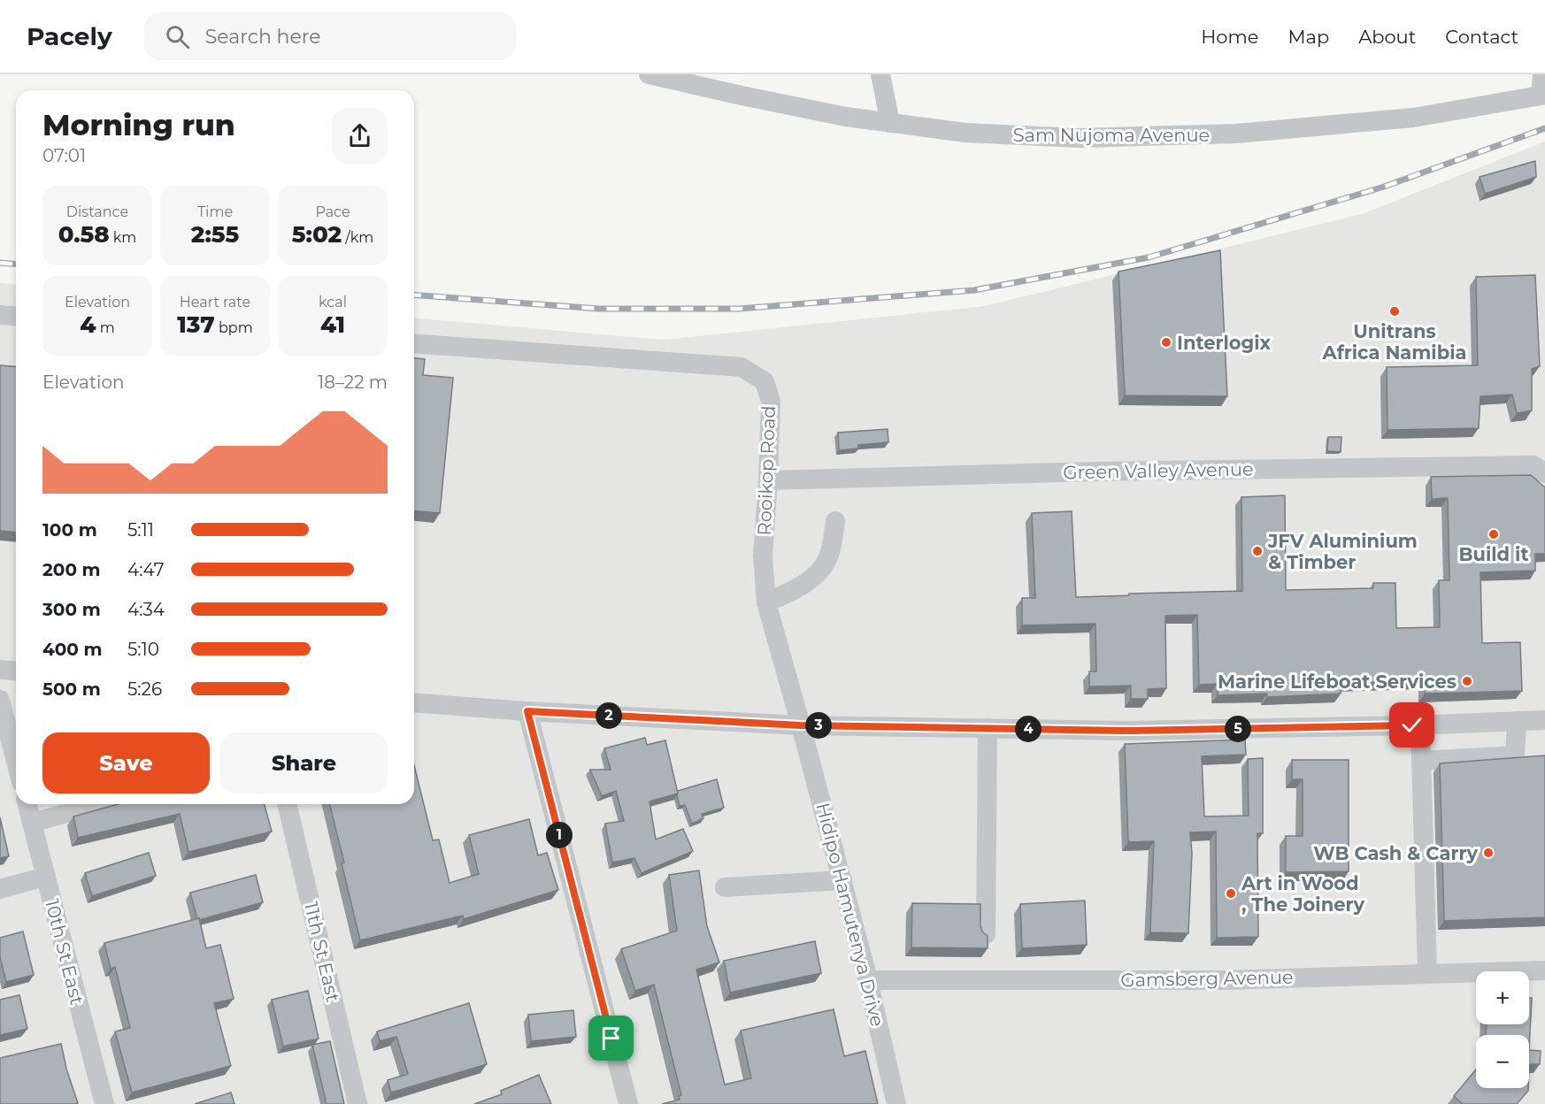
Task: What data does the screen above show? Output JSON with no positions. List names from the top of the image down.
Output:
{
  "streets": {
    "street": [
      "Sam Nujoma Avenue",
      "Rooikop Road",
      "Green Valley Avenue",
      "Hidipo Hamutenya Drive",
      "10th St East",
      "11th St East",
      "Gamsberg Avenue"
    ]
  },
  "crossings": [
    ["Rooikop Road", "Green Valley Avenue"],
    ["Rooikop Road", "Hidipo Hamutenya Drive"],
    ["Hidipo Hamutenya Drive", "Gamsberg Avenue"]
  ],
  "places": [
    "Unitrans Africa Namibia",
    "Interlogix",
    "Build it",
    "JFV Aluminium & Timber",
    "Marine Lifeboat Services",
    "WB Cash & Carry",
    "Art in Wood , The Joinery"
  ],
  "page": {
    "header": "Pacely",
    "search": "Search here",
    "nav": [
      "Home",
      "Map",
      "About",
      "Contact"
    ],
    "heading": ["Morning run", "07:01"],
    "stats": [
      ["Distance", "0.58 km"],
      ["Time", "2:55"],
      ["Pace", "5:02 /km"],
      ["Elevation", "4 m"],
      ["Heart rate", "137 bpm"],
      ["kcal", "41"]
    ],
    "chart": ["Elevation", "18–22 m"],
    "list": [
      {
        "name": "100 m",
        "note": "5:11"
      },
      {
        "name": "200 m",
        "note": "4:47"
      },
      {
        "name": "300 m",
        "note": "4:34"
      },
      {
        "name": "400 m",
        "note": "5:10"
      },
      {
        "name": "500 m",
        "note": "5:26"
      }
    ],
    "pins": [
      "2",
      "3",
      "4",
      "5",
      "1"
    ],
    "buttons": ["Save", "Share"],
    "map_buttons": ["+", "−"]
  }
}
